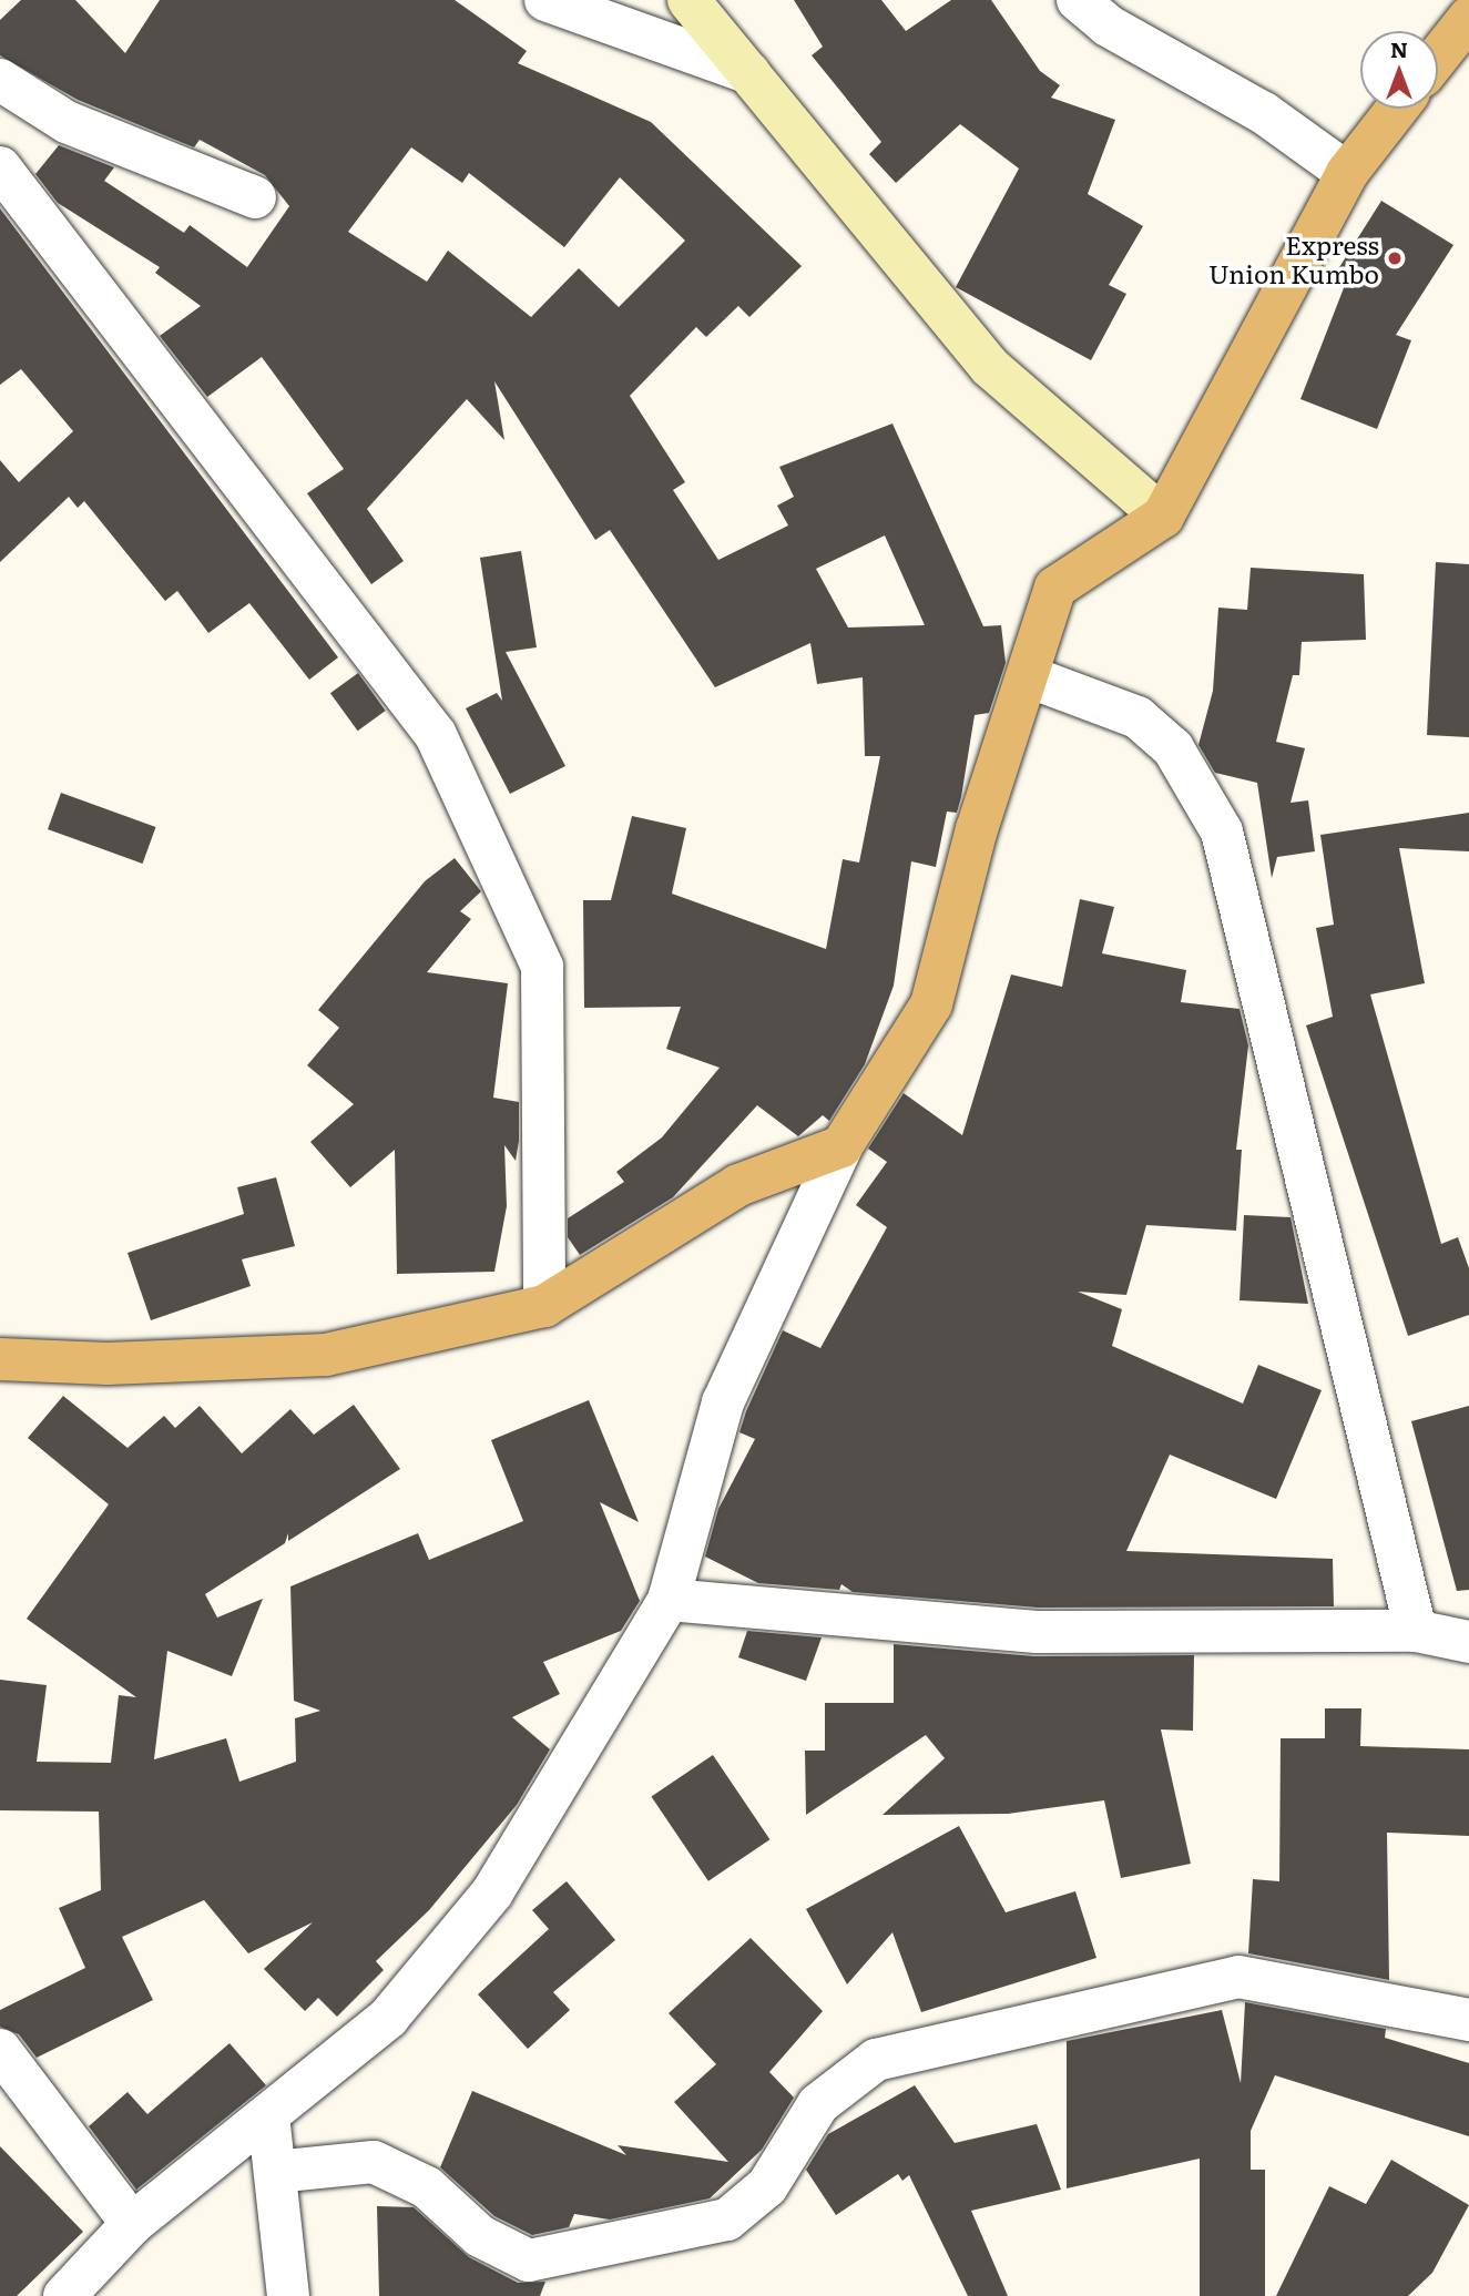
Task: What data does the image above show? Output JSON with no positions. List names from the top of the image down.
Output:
{
  "places": ["Express Union Kumbo"],
  "north": "top"
}
